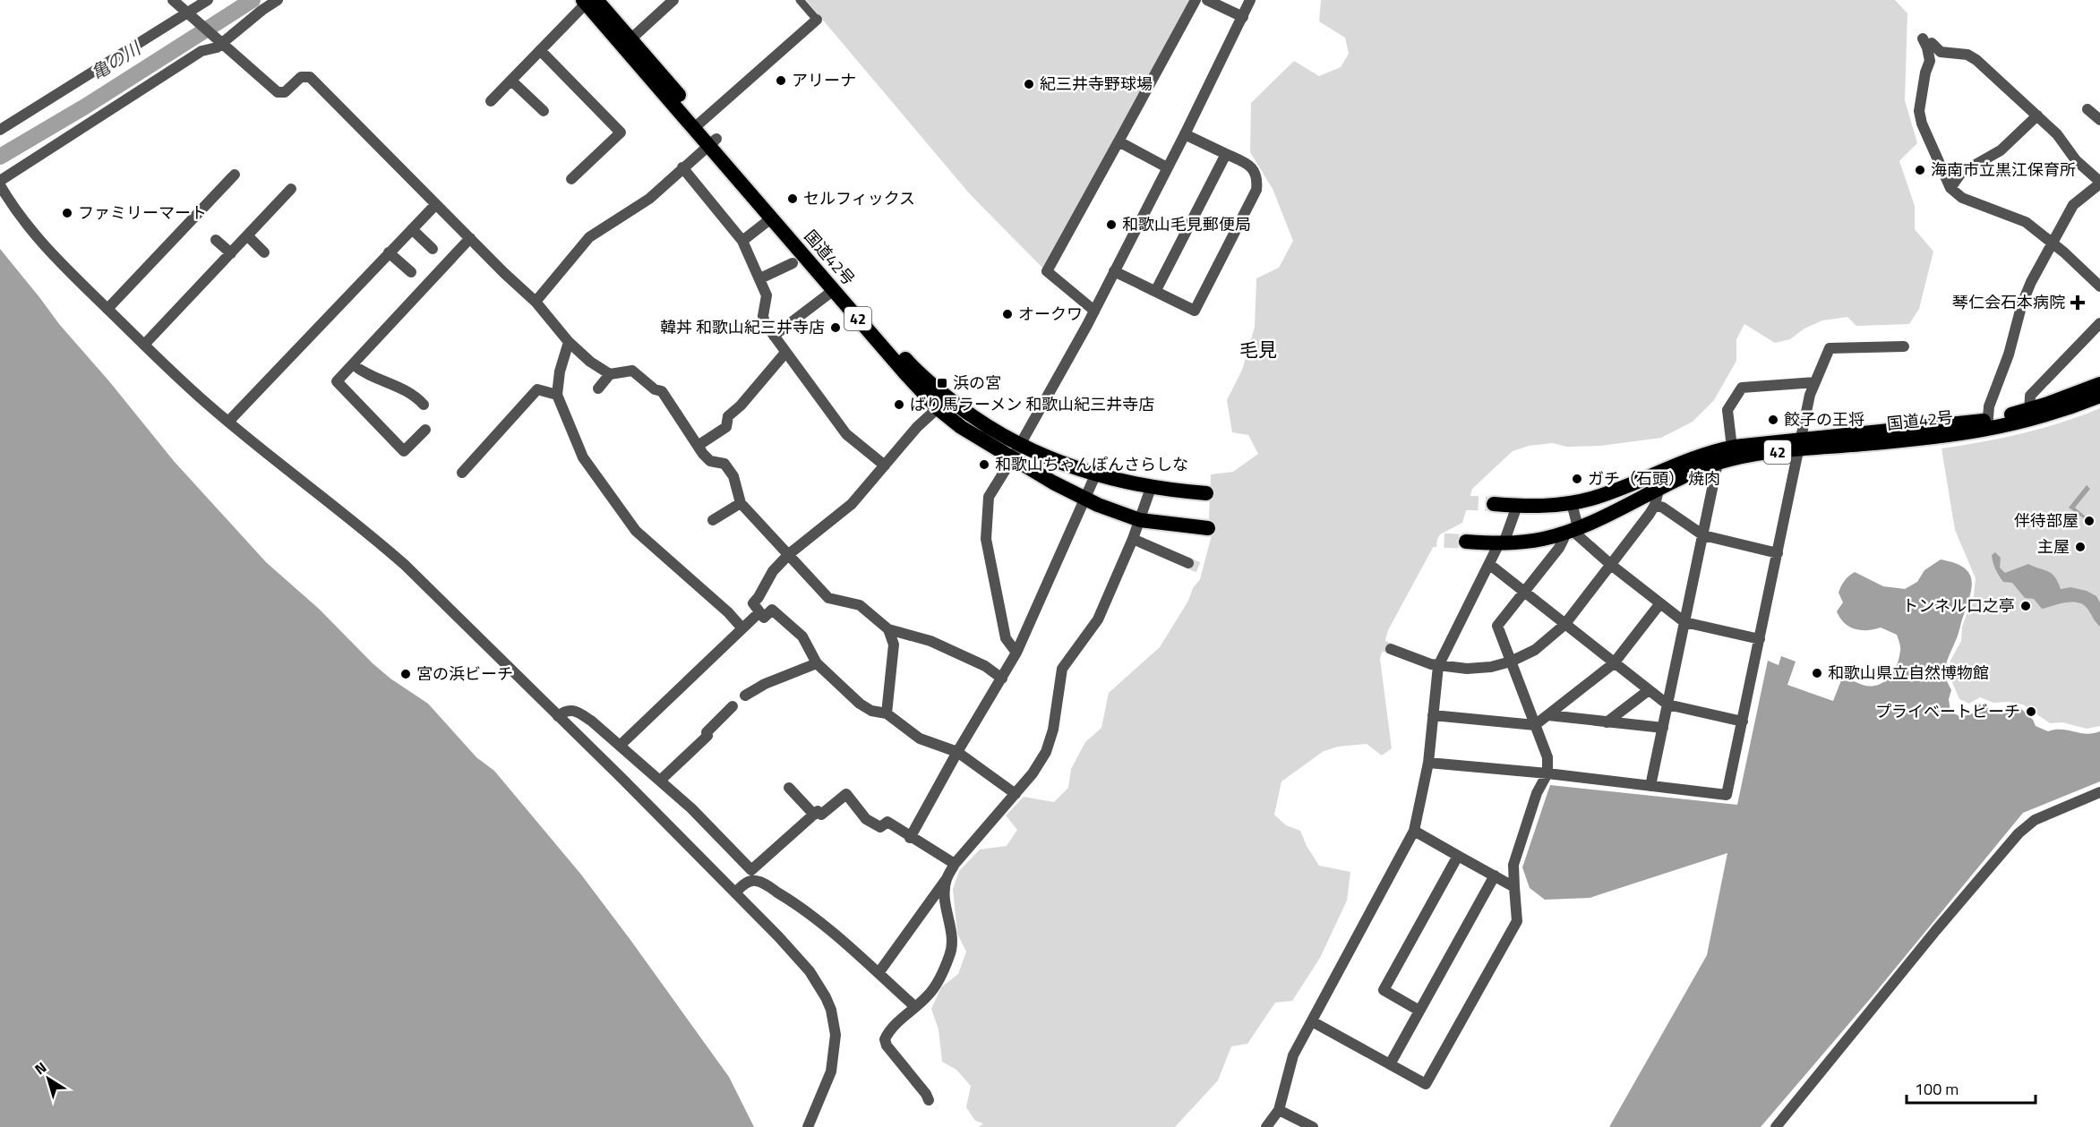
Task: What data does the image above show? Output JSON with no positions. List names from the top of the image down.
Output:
{
  "streets": {
    "highway": ["国道42号", "42"]
  },
  "districts": ["毛見"],
  "water": ["亀の川"],
  "places": {
    "other": [
      "アリーナ",
      "紀三井寺野球場",
      "海南市立黒江保育所",
      "セルフィックス",
      "ファミリーマート",
      "和歌山毛見郵便局",
      "オークワ",
      "韓丼 和歌山紀三井寺店",
      "ばり馬ラーメン 和歌山紀三井寺店",
      "餃子の王将",
      "和歌山ちゃんぽんさらしな",
      "ガチ（石頭） 焼肉",
      "伴待部屋",
      "主屋",
      "トンネル口之亭",
      "和歌山県立自然博物館",
      "宮の浜ビーチ",
      "プライベートビーチ"
    ],
    "health": ["琴仁会石本病院"],
    "transit": ["浜の宮"]
  },
  "scale_bar": "100 m",
  "north": "top left"
}
